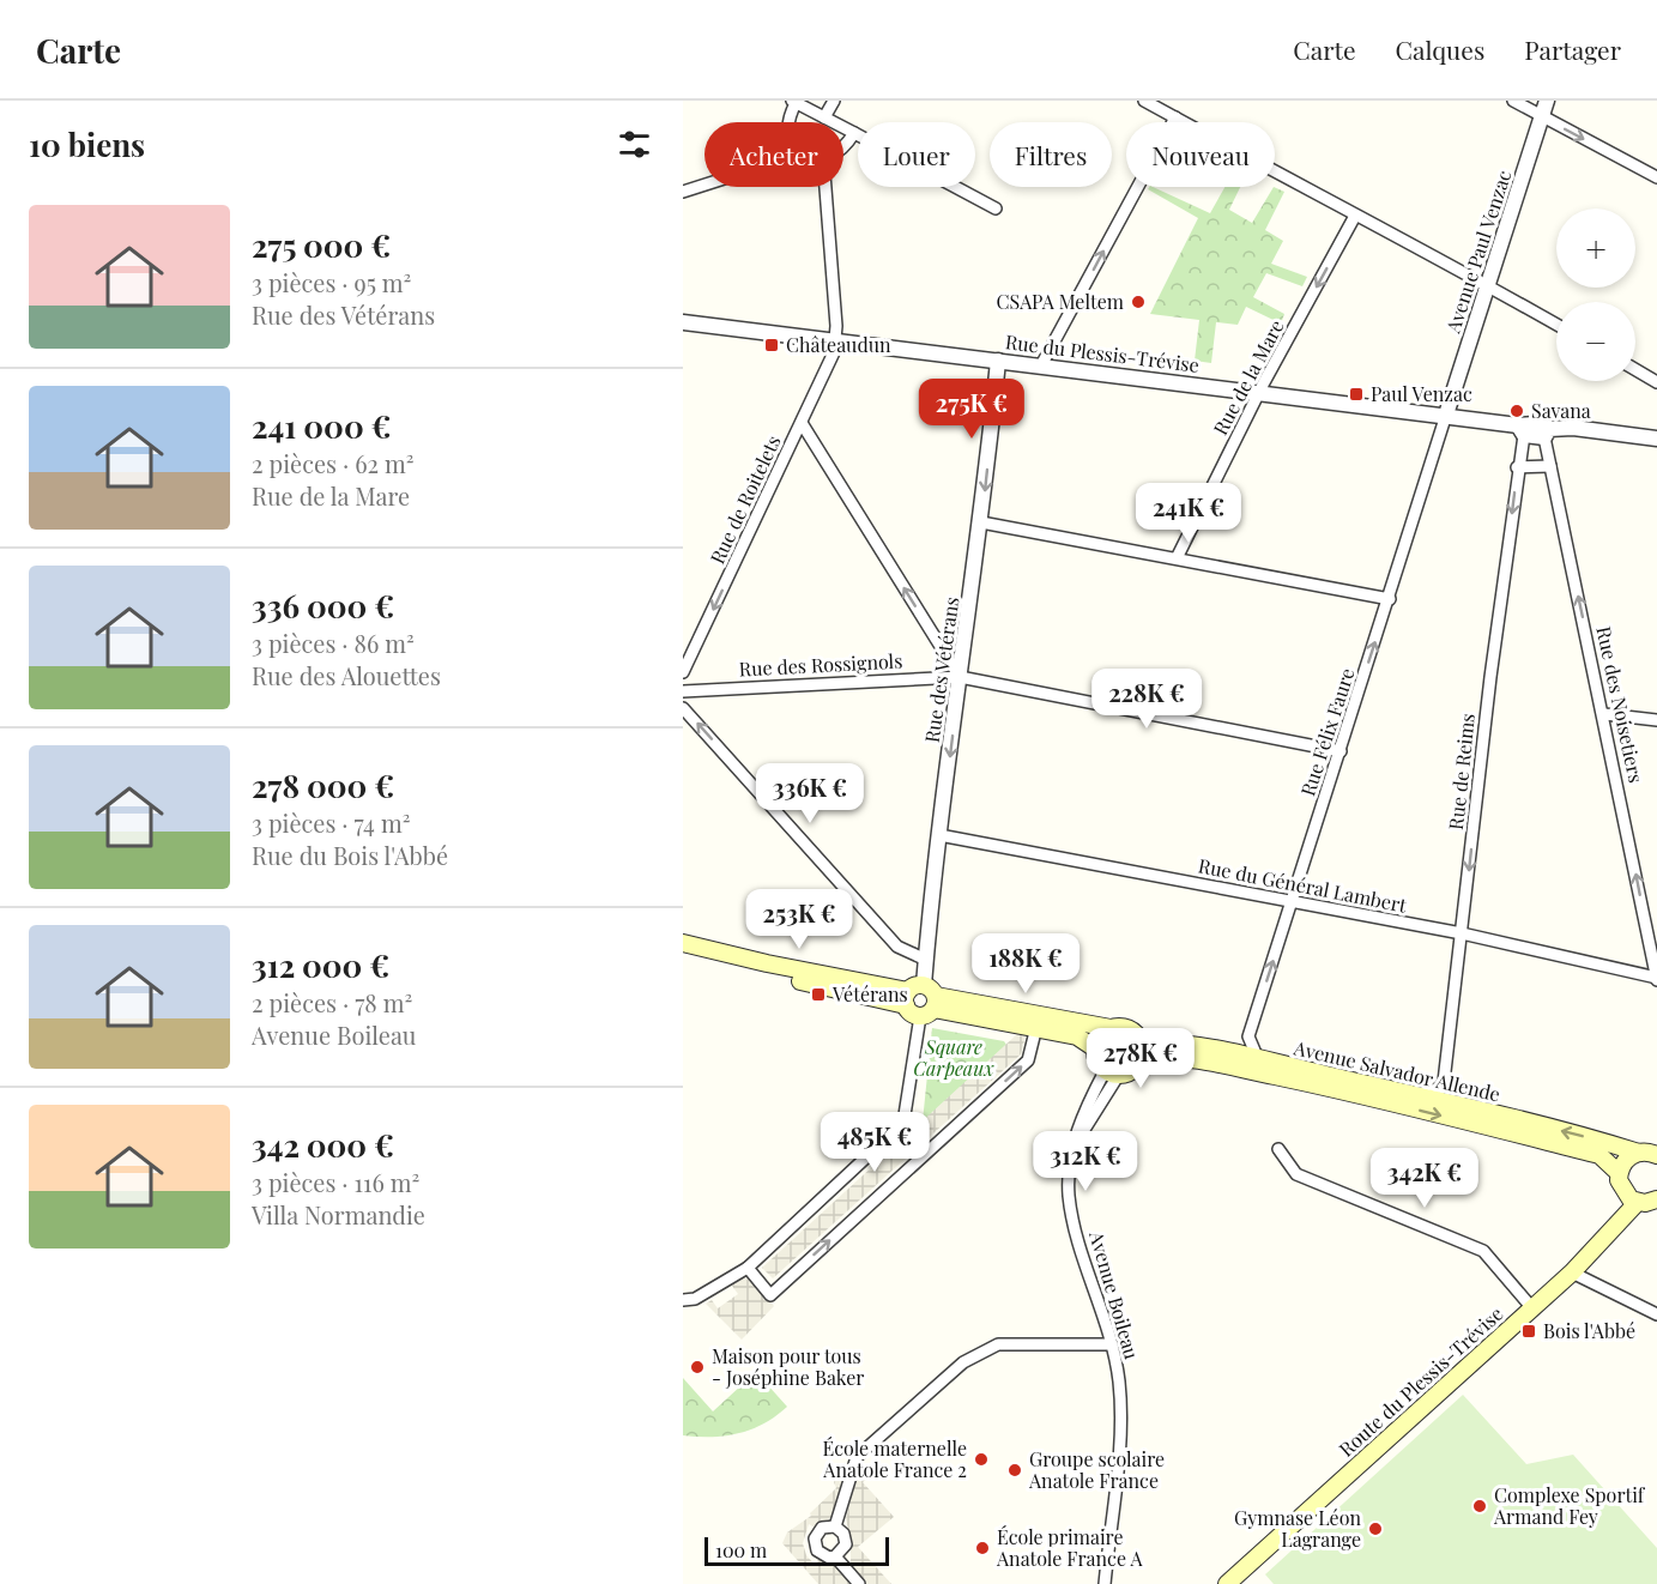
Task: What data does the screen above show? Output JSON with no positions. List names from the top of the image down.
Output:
{
  "streets": {
    "main road": ["Avenue Salvador Allende", "Route du Plessis-Trévise"],
    "street": [
      "Avenue Paul Venzac",
      "Rue du Plessis-Trévise",
      "Rue de la Mare",
      "Rue de Roitelets",
      "Rue des Rossignols",
      "Rue des Vétérans",
      "Rue des Noisetiers",
      "Rue Félix Faure",
      "Rue de Reims",
      "Rue du Général Lambert",
      "Avenue Boileau"
    ]
  },
  "crossings": [
    ["Avenue Paul Venzac", "Rue du Plessis-Trévise"],
    ["Avenue Paul Venzac", "Rue Félix Faure"],
    ["Rue du Plessis-Trévise", "Rue de la Mare"],
    ["Rue du Plessis-Trévise", "Rue de Roitelets"],
    ["Rue du Plessis-Trévise", "Rue des Vétérans"],
    ["Rue du Plessis-Trévise", "Rue des Noisetiers"],
    ["Rue du Plessis-Trévise", "Rue Félix Faure"],
    ["Rue du Plessis-Trévise", "Rue de Reims"],
    ["Rue des Rossignols", "Rue des Vétérans"],
    ["Rue des Rossignols", "Rue Félix Faure"],
    ["Rue des Vétérans", "Rue du Général Lambert"],
    ["Rue des Noisetiers", "Rue du Général Lambert"],
    ["Rue Félix Faure", "Rue du Général Lambert"],
    ["Rue Félix Faure", "Avenue Salvador Allende"],
    ["Rue de Reims", "Rue du Général Lambert"],
    ["Rue de Reims", "Avenue Salvador Allende"],
    ["Avenue Salvador Allende", "Avenue Boileau"]
  ],
  "one_way": [
    "Rue de la Mare",
    "Rue de Roitelets",
    "Rue des Vétérans",
    "Rue des Noisetiers",
    "Rue Félix Faure",
    "Rue de Reims"
  ],
  "parks": ["Square Carpeaux"],
  "places": {
    "other": [
      "CSAPA Meltem",
      "Savana",
      "Maison pour tous - Joséphine Baker",
      "École maternelle Anatole France 2",
      "Groupe scolaire Anatole France",
      "Complexe Sportif Armand Fey",
      "Gymnase Léon Lagrange",
      "École primaire Anatole France A"
    ],
    "transit": [
      "Châteaudun",
      "Paul Venzac",
      "Vétérans",
      "Bois l'Abbé"
    ]
  },
  "scale_bar": "100 m",
  "page": {
    "header": "Carte",
    "nav": ["Carte", "Calques", "Partager"],
    "heading": "10 biens",
    "chip": [
      "Acheter",
      "Louer",
      "Filtres",
      "Nouveau"
    ],
    "list": [
      {
        "name": "275 000 €",
        "note": "3 pièces · 95 m² · Rue des Vétérans"
      },
      {
        "name": "241 000 €",
        "note": "2 pièces · 62 m² · Rue de la Mare"
      },
      {
        "name": "336 000 €",
        "note": "3 pièces · 86 m² · Rue des Alouettes"
      },
      {
        "name": "278 000 €",
        "note": "3 pièces · 74 m² · Rue du Bois l'Abbé"
      },
      {
        "name": "312 000 €",
        "note": "2 pièces · 78 m² · Avenue Boileau"
      },
      {
        "name": "342 000 €",
        "note": "3 pièces · 116 m² · Villa Normandie"
      }
    ],
    "map_buttons": ["+", "−"],
    "price": [
      "275K €",
      "241K €",
      "228K €",
      "336K €",
      "253K €",
      "188K €",
      "278K €",
      "485K €",
      "312K €",
      "342K €"
    ],
    "scale": "100 m"
  }
}
